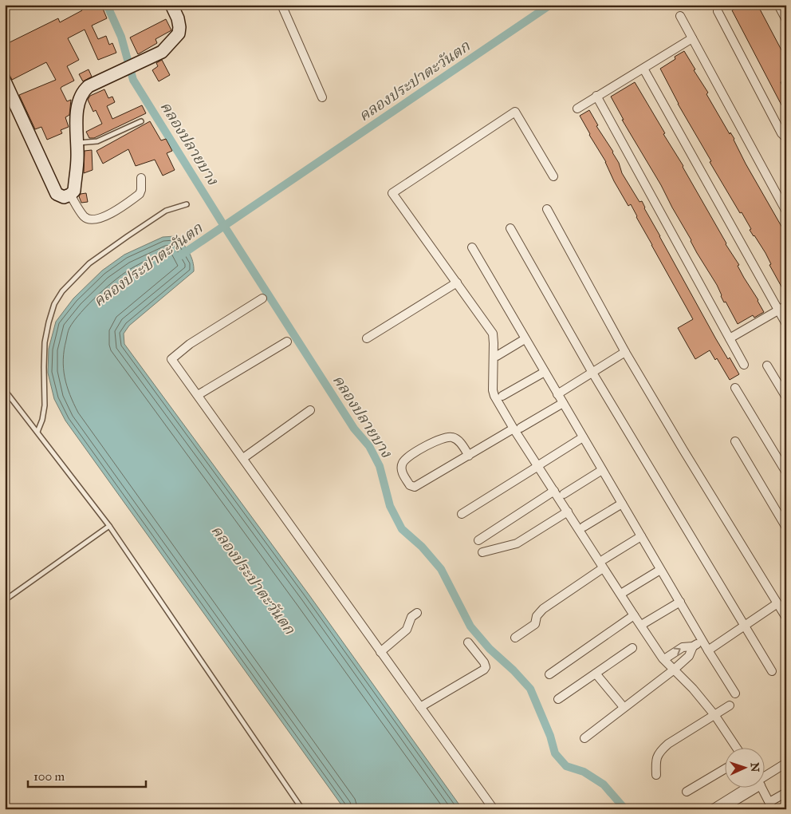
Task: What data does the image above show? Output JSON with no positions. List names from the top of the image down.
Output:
{
  "water": ["คลองประปาตะวันตก", "คลองปลายบาง"],
  "scale_bar": "100 m",
  "north": "right"
}
